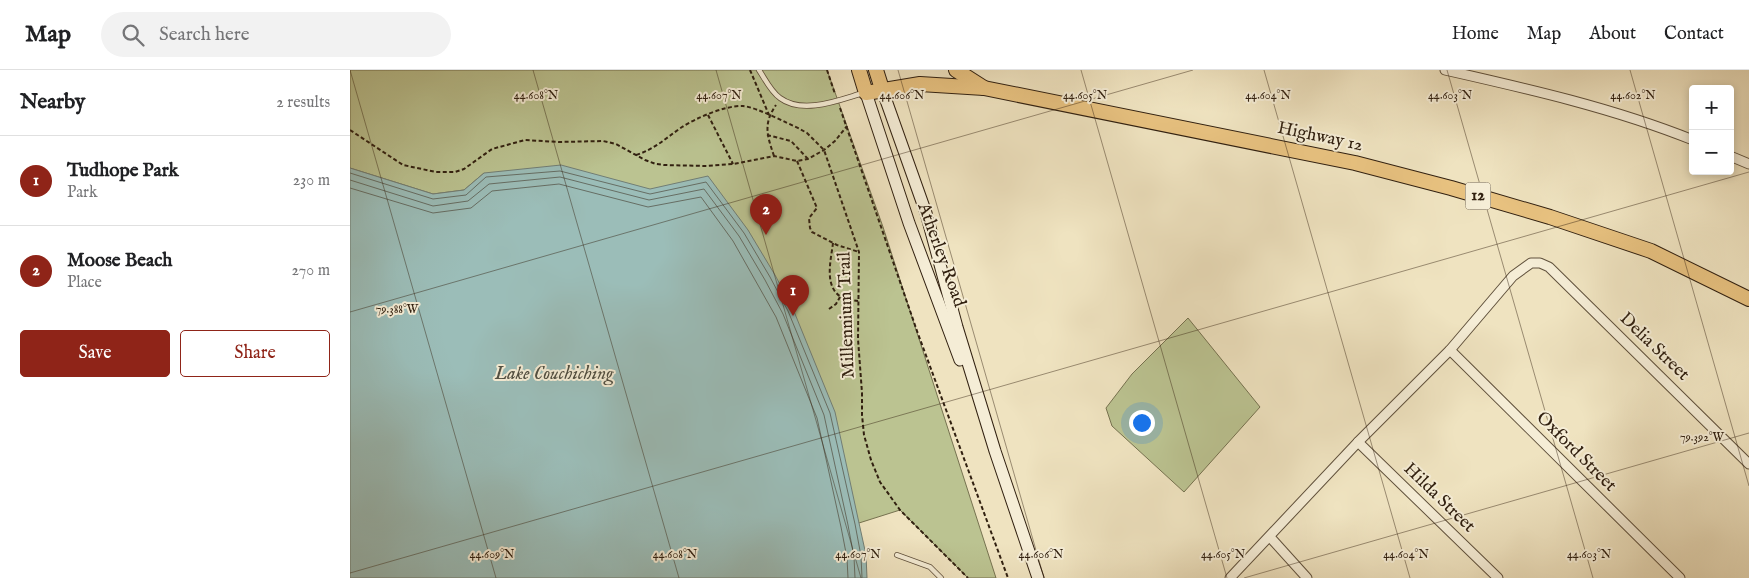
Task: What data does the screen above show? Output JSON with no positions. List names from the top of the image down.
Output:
{
  "streets": {
    "highway": ["Highway 12", "12", "Atherley Road"],
    "street": ["Delia Street", "Oxford Street", "Hilda Street"],
    "path": ["Millennium Trail"]
  },
  "crossings": [
    ["Highway 12", "Atherley Road"],
    ["Delia Street", "Oxford Street"]
  ],
  "water": ["Lake Couchiching"],
  "page": {
    "header": "Map",
    "search": "Search here",
    "nav": [
      "Home",
      "Map",
      "About",
      "Contact"
    ],
    "heading": ["Nearby", "2 results"],
    "map_buttons": ["+", "−"],
    "list": [
      {
        "mark": "1",
        "name": "Tudhope Park",
        "note": "Park",
        "value": "230 m"
      },
      {
        "mark": "2",
        "name": "Moose Beach",
        "note": "Place",
        "value": "270 m"
      }
    ],
    "pins": ["2", "1"],
    "buttons": ["Save", "Share"]
  },
  "coordinates": [
    "44.608°N",
    "44.607°N",
    "44.606°N",
    "44.605°N",
    "44.604°N",
    "44.603°N",
    "44.602°N",
    "79.388°W",
    "79.392°W",
    "44.609°N"
  ]
}
